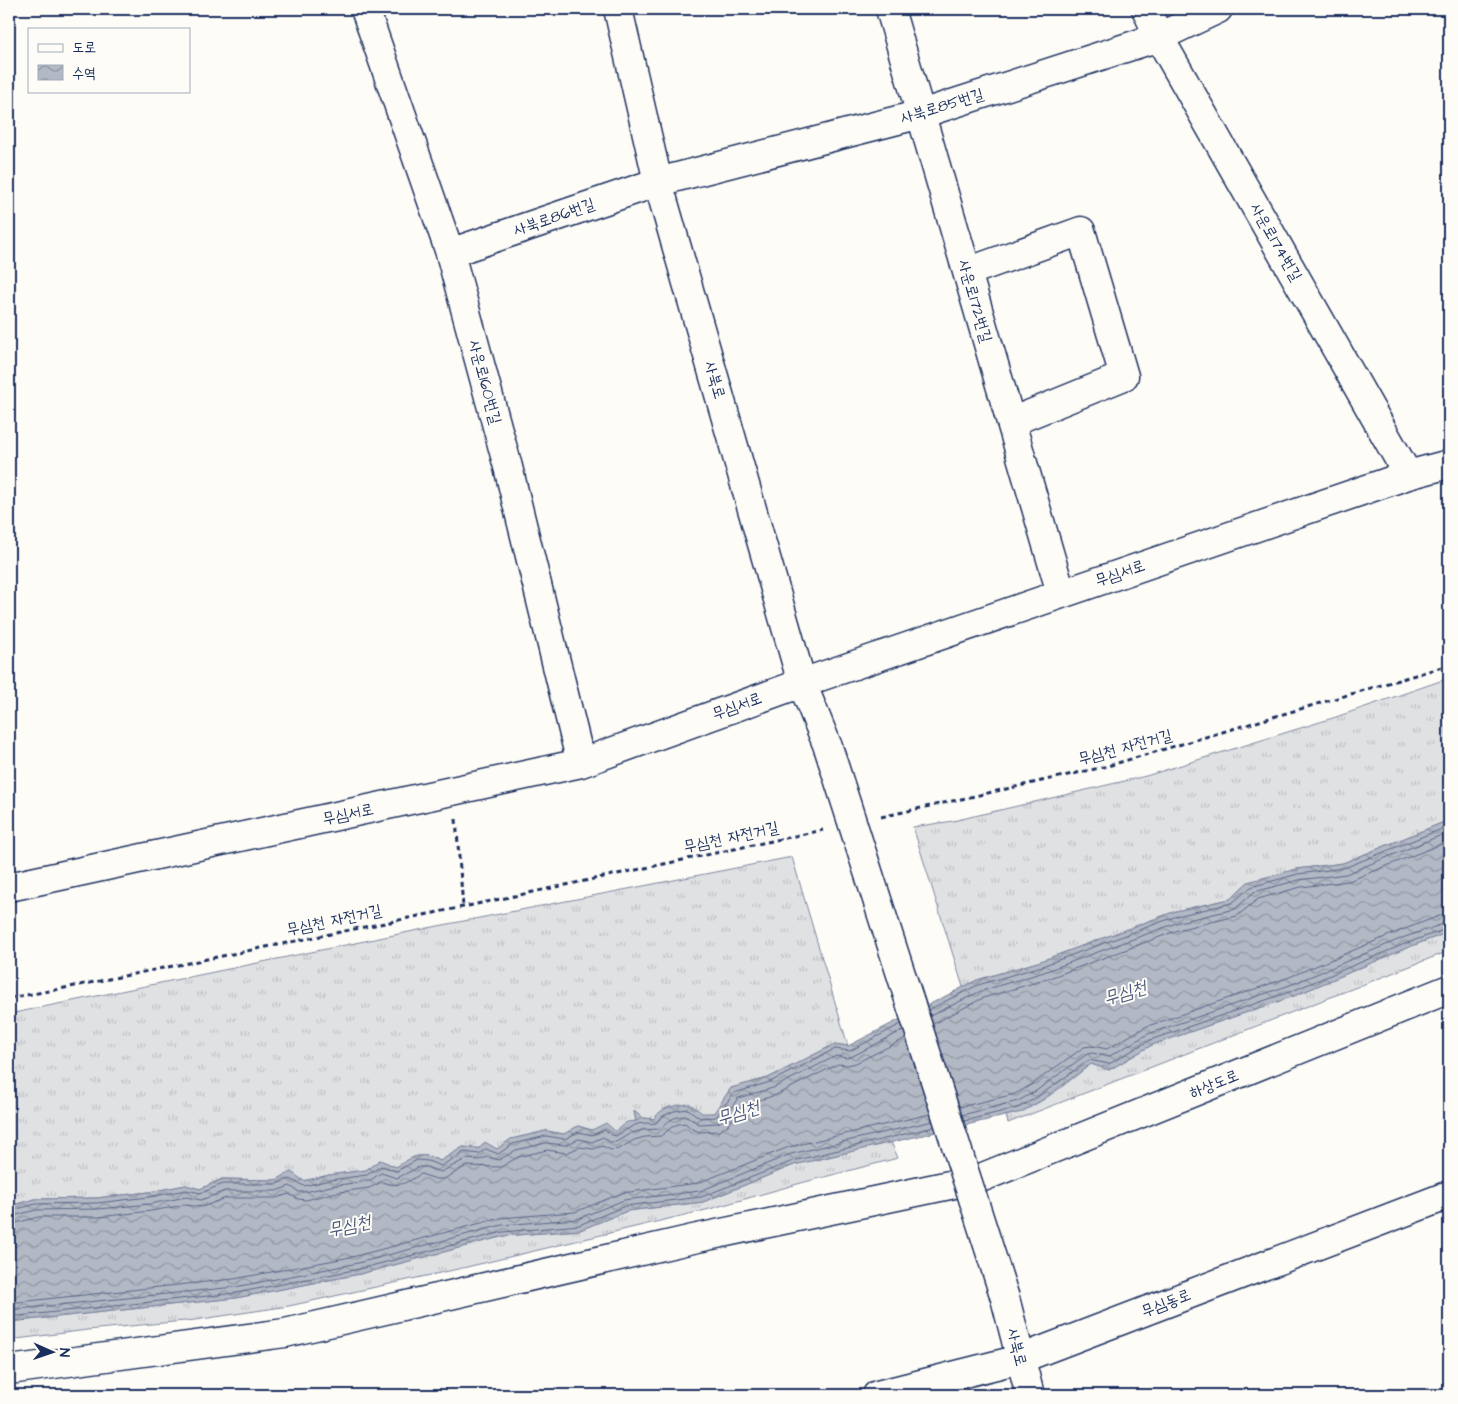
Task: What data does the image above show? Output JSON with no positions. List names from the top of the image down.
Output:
{
  "streets": {
    "street": [
      "사북로85번길",
      "사북로86번길",
      "사운로174번길",
      "사운로172번길",
      "사북로",
      "사운로160번길",
      "무심서로",
      "하상도로",
      "무심동로"
    ],
    "path": ["무심천 자전거길"]
  },
  "crossings": [
    ["사북로85번길", "사북로86번길"],
    ["사북로85번길", "사운로174번길"],
    ["사북로85번길", "사운로172번길"],
    ["사북로85번길", "사북로"],
    ["사북로86번길", "사북로"],
    ["사북로86번길", "사운로160번길"],
    ["사운로174번길", "무심서로"],
    ["사운로172번길", "무심서로"],
    ["사북로", "무심서로"],
    ["사북로", "무심동로"],
    ["사운로160번길", "무심서로"]
  ],
  "water": ["무심천"],
  "legend": ["도로", "수역"],
  "north": "right"
}
